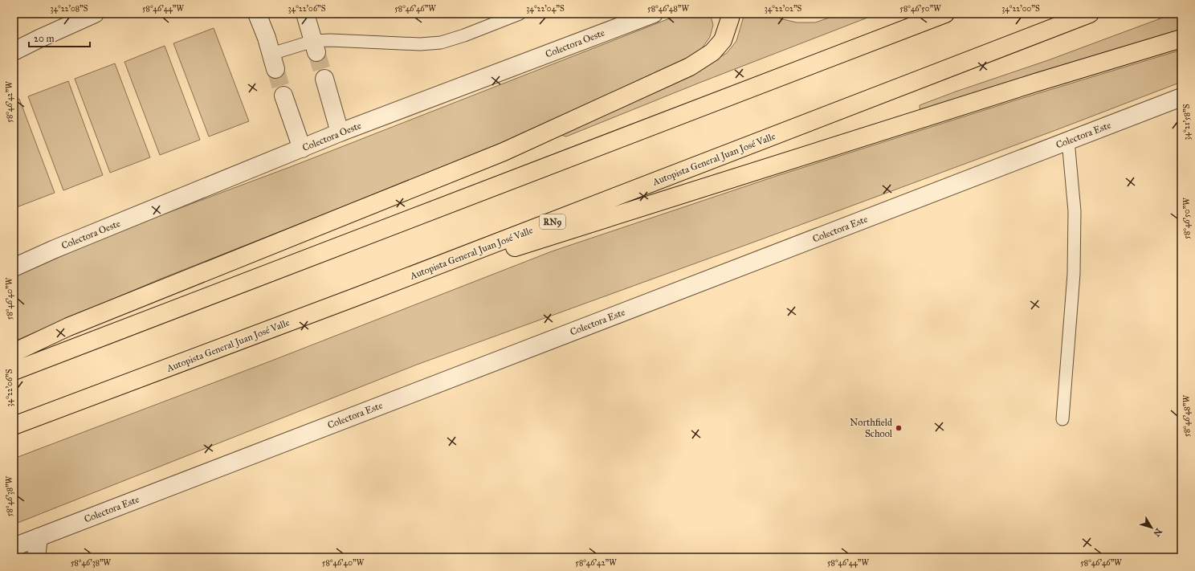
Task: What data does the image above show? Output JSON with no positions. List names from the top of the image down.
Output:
{
  "streets": {
    "highway": ["Autopista General Juan José Valle", "RN9"],
    "street": ["Colectora Oeste", "Colectora Este"]
  },
  "places": ["Northfield School"],
  "scale_bar": "20 m",
  "north": "bottom right",
  "coordinates": [
    "34°22'08\"S",
    "58°46'44\"W",
    "34°22'06\"S",
    "58°46'46\"W",
    "34°22'04\"S",
    "58°46'48\"W",
    "34°22'02\"S",
    "58°46'50\"W",
    "34°22'00\"S",
    "58°46'42\"W",
    "34°21'58\"S",
    "58°46'40\"W",
    "58°46'38\"W"
  ]
}
